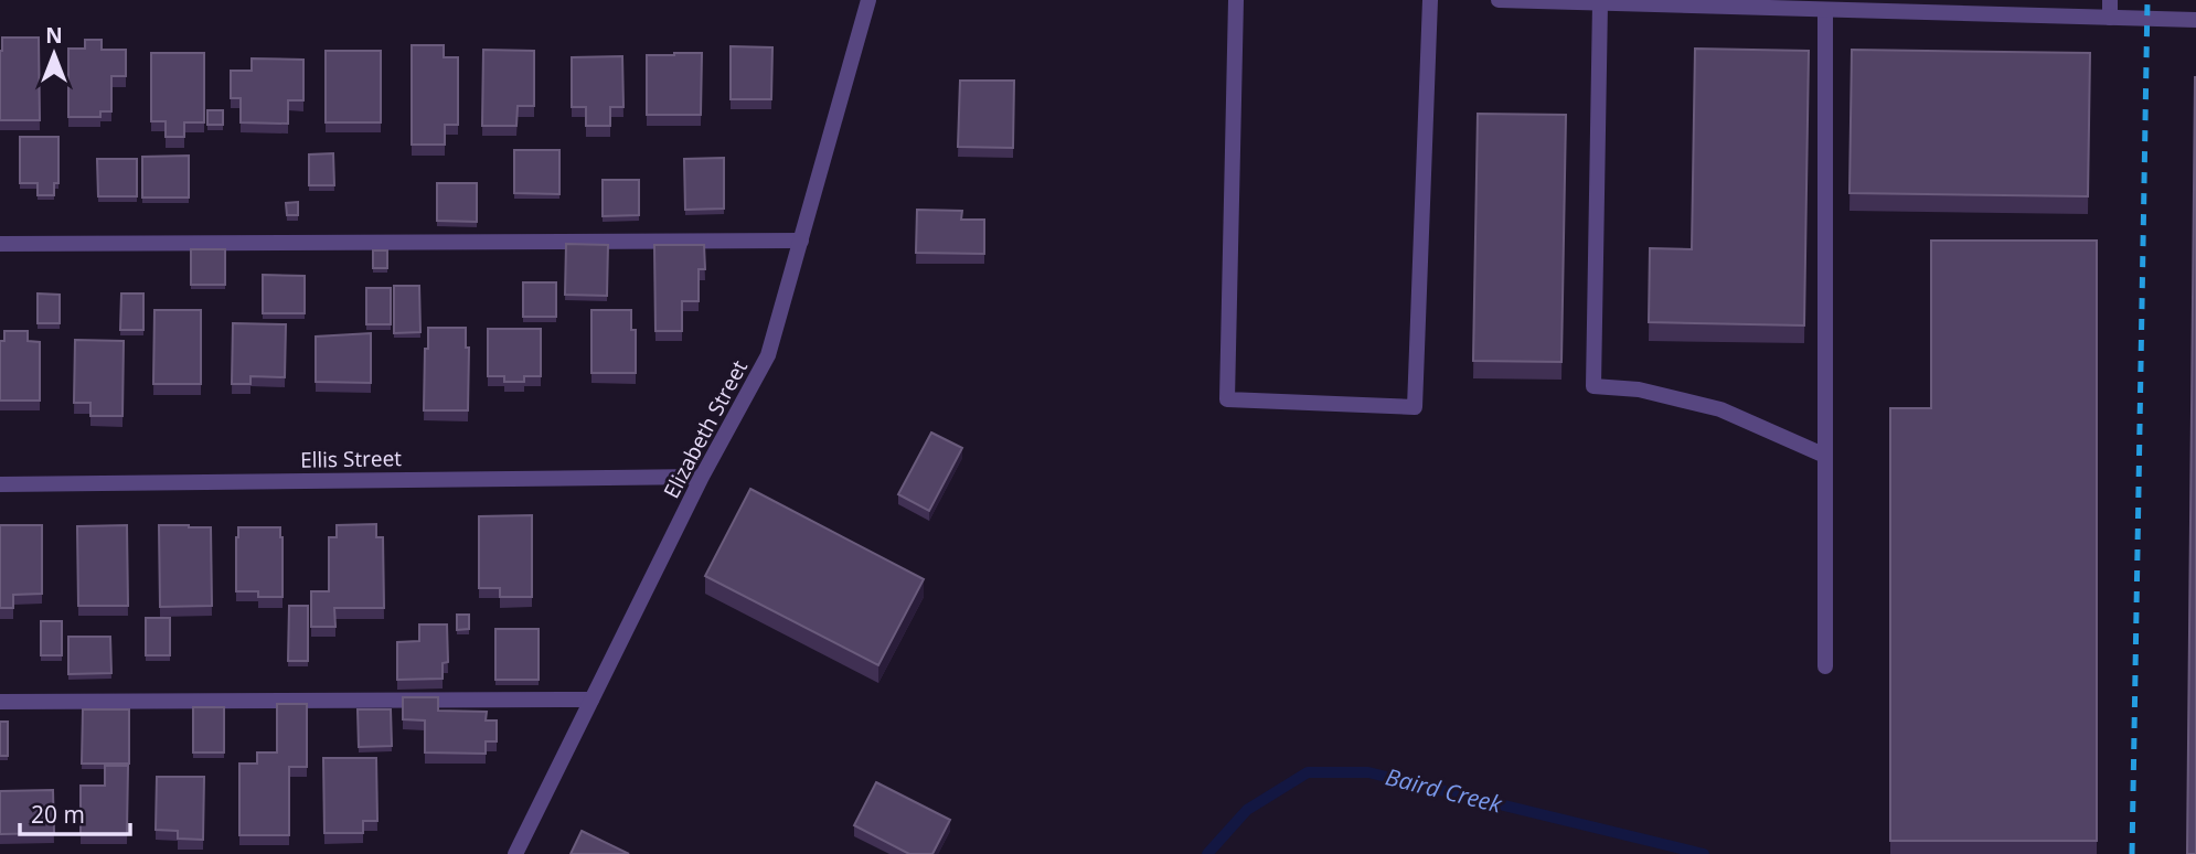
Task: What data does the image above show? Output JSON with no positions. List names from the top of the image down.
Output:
{
  "streets": {
    "street": ["Elizabeth Street", "Ellis Street"]
  },
  "crossings": [
    ["Elizabeth Street", "Ellis Street"]
  ],
  "water": ["Baird Creek"],
  "scale_bar": "20 m",
  "north": "top"
}
